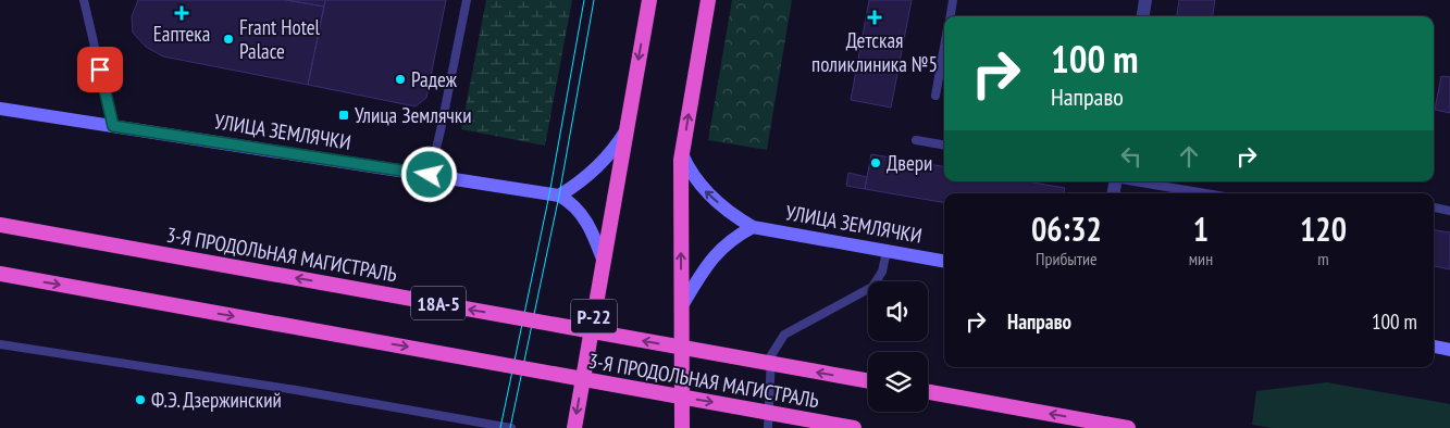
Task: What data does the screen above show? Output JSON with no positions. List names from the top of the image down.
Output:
{
  "streets": {
    "highway": ["3-Я ПРОДОЛЬНАЯ МАГИСТРАЛЬ", "18А-5", "Р-22"],
    "main road": ["УЛИЦА ЗЕМЛЯЧКИ"]
  },
  "places": {
    "health": ["Еаптека", "Детская поликлиника №5"],
    "other": [
      "Frant Hotel Palace",
      "Радеж",
      "Двери",
      "Ф.Э. Дзержинский"
    ],
    "transit": ["Улица Землячки"]
  },
  "page": {
    "turn": ["100 m", "Направо"],
    "eta": [
      "06:32",
      "Прибытие",
      "1",
      "мин",
      "120",
      "m"
    ],
    "list": [
      {
        "name": "Направо",
        "value": "100 m"
      }
    ]
  }
}
